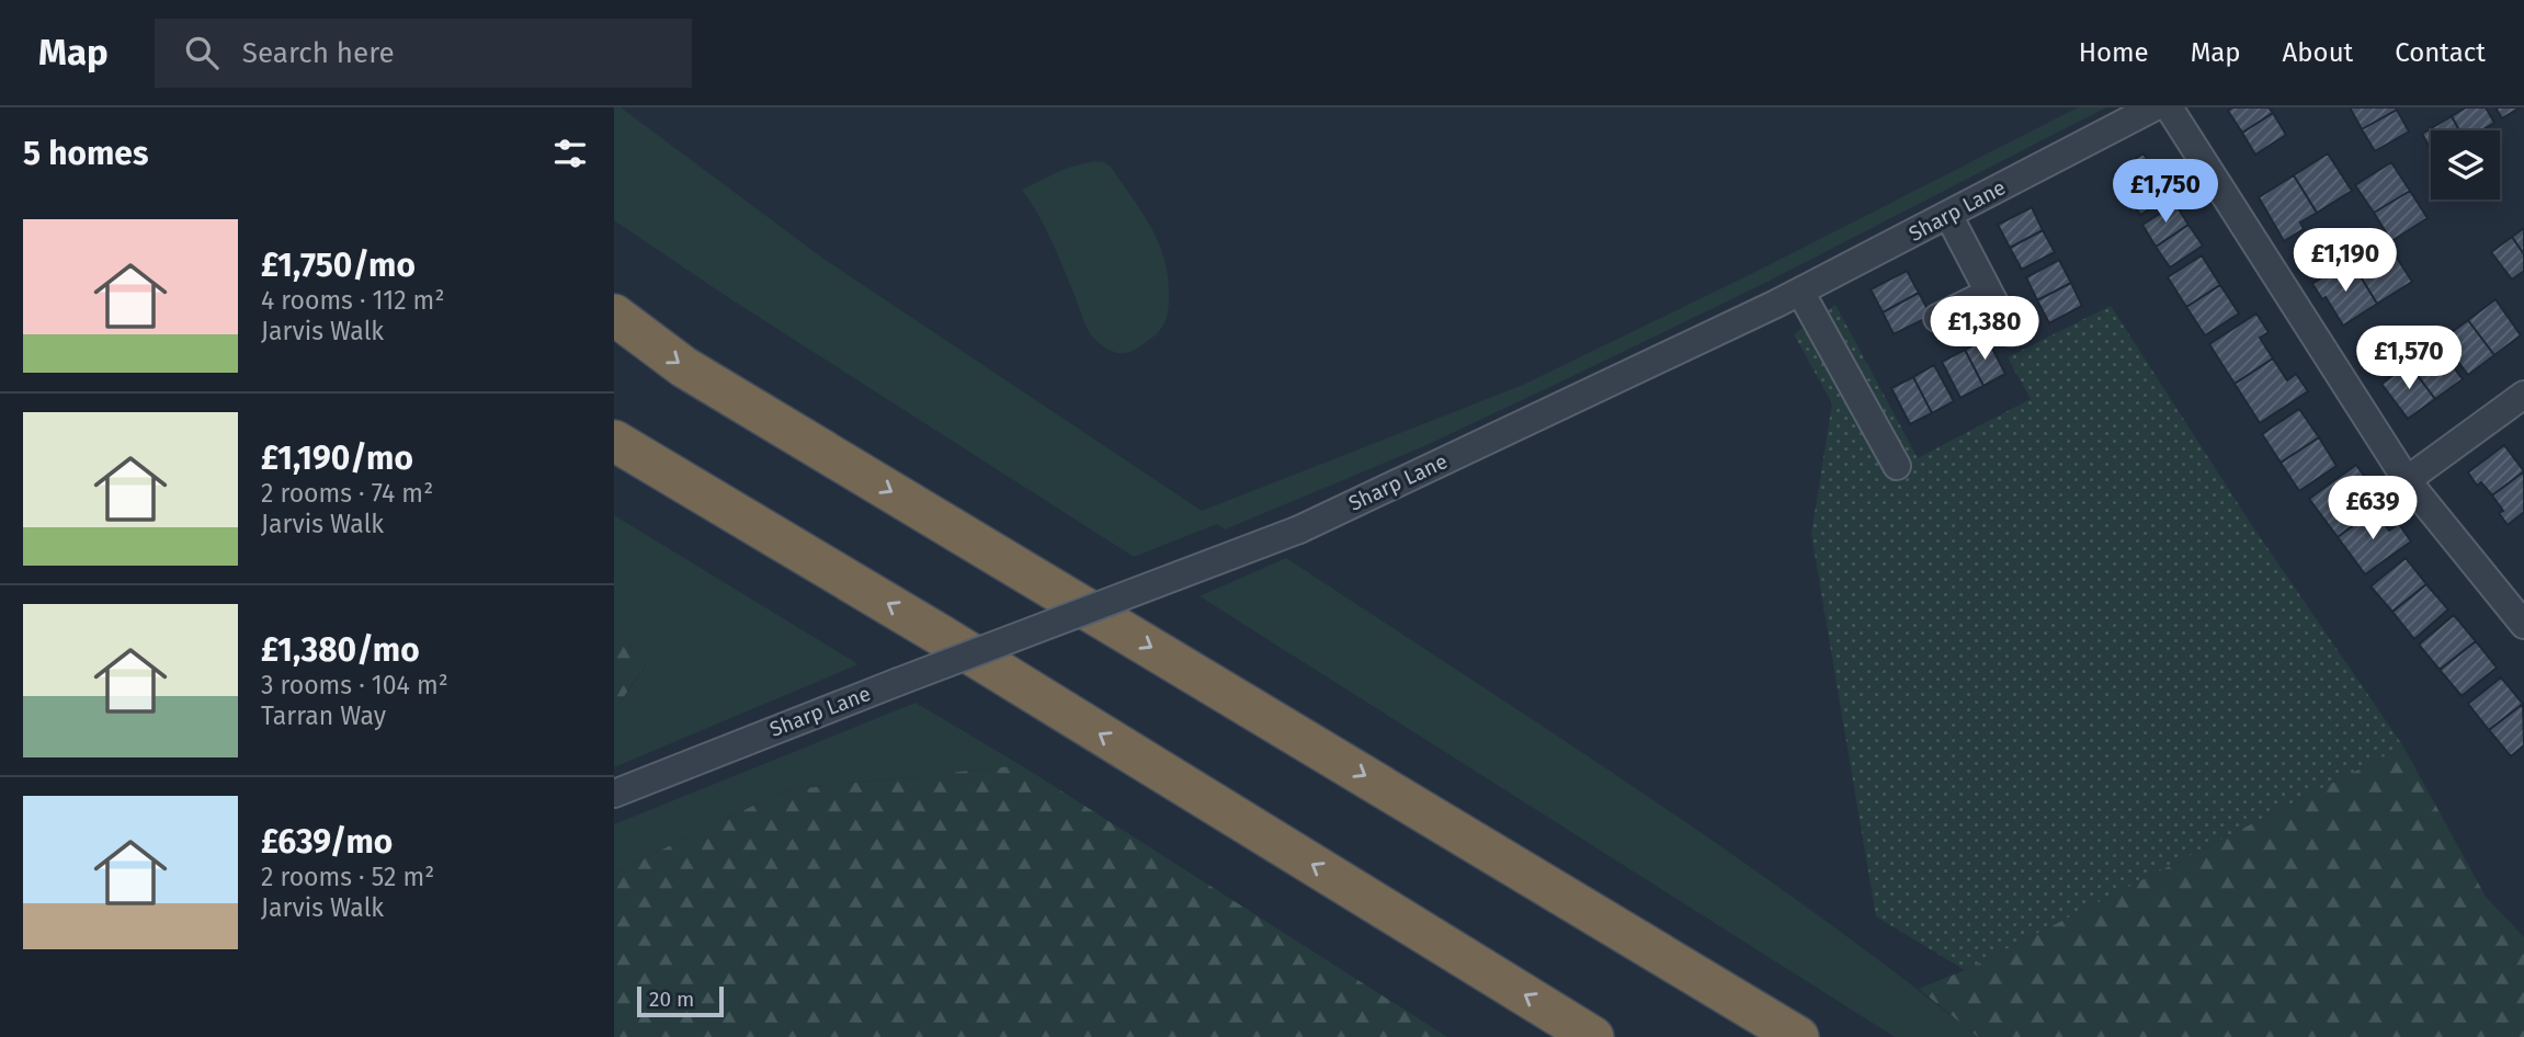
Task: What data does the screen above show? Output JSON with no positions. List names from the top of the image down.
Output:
{
  "streets": {
    "street": ["Sharp Lane"]
  },
  "scale_bar": "20 m",
  "page": {
    "header": "Map",
    "search": "Search here",
    "nav": [
      "Home",
      "Map",
      "About",
      "Contact"
    ],
    "heading": "5 homes",
    "price": [
      "£1,750",
      "£1,190",
      "£1,380",
      "£1,570",
      "£639"
    ],
    "list": [
      {
        "name": "£1,750/mo",
        "note": "4 rooms · 112 m² · Jarvis Walk"
      },
      {
        "name": "£1,190/mo",
        "note": "2 rooms · 74 m² · Jarvis Walk"
      },
      {
        "name": "£1,380/mo",
        "note": "3 rooms · 104 m² · Tarran Way"
      },
      {
        "name": "£639/mo",
        "note": "2 rooms · 52 m² · Jarvis Walk"
      }
    ],
    "scale": "20 m"
  }
}
